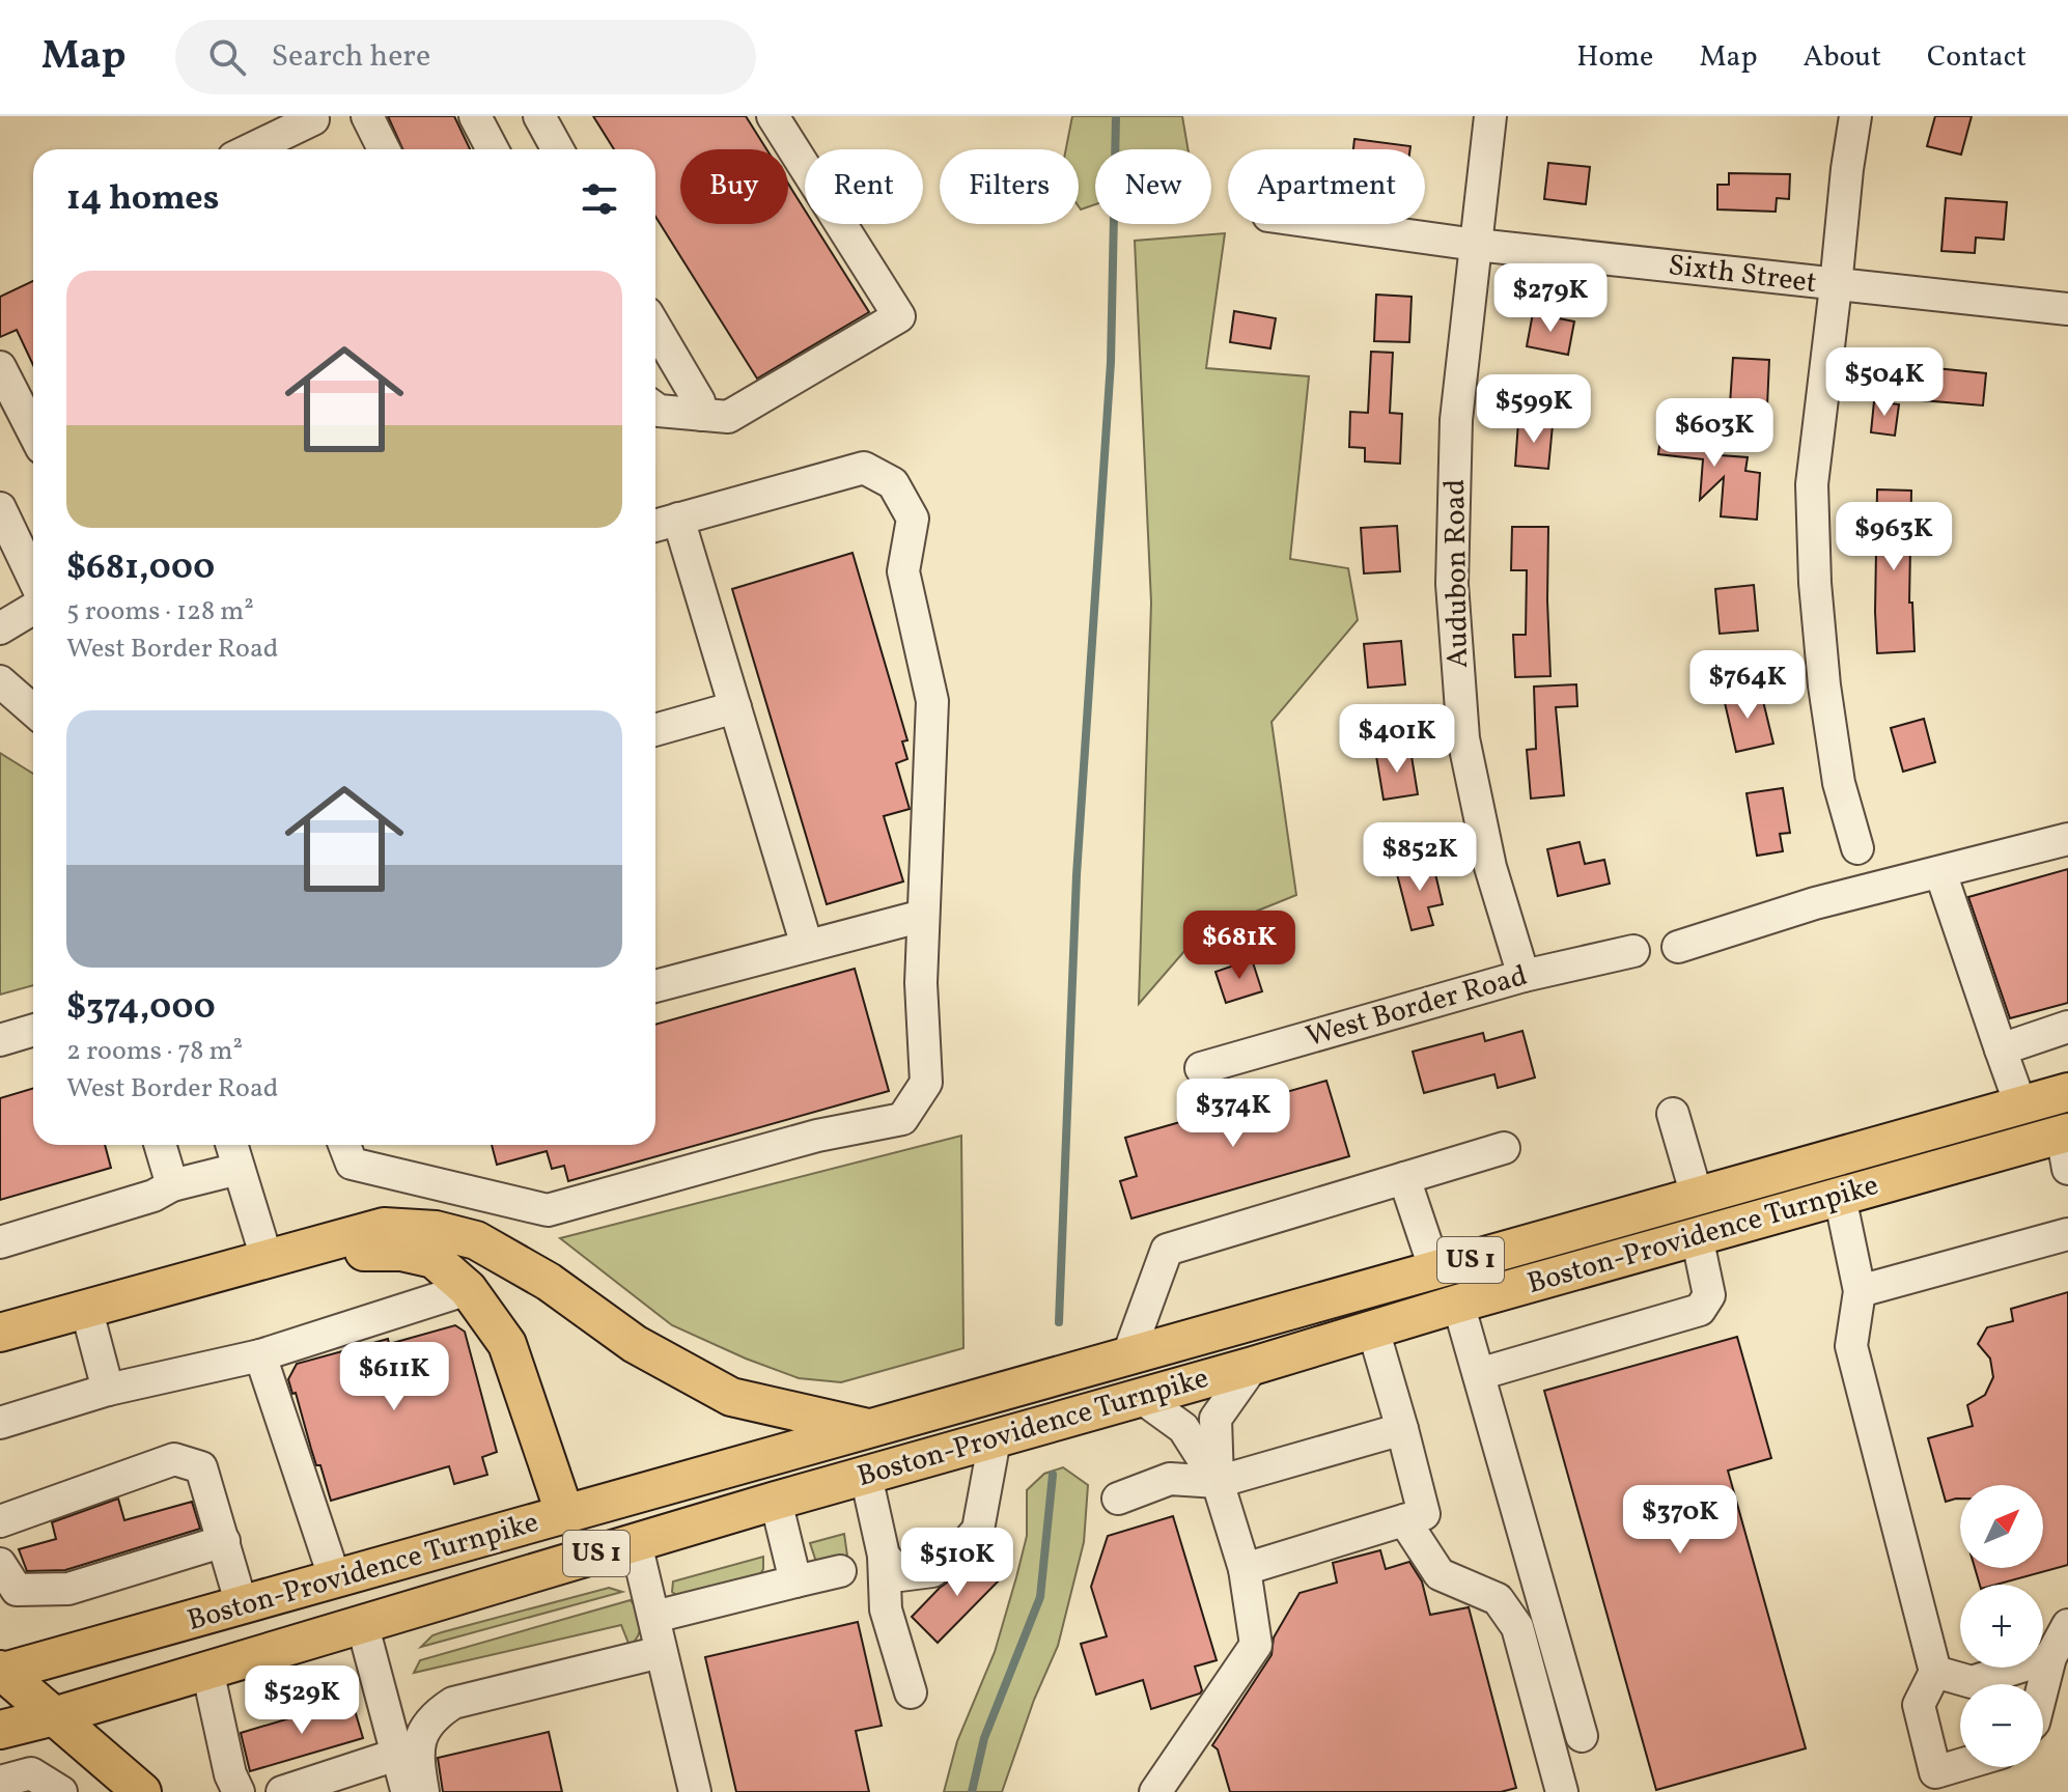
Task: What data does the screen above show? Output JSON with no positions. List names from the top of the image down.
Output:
{
  "streets": {
    "main road": ["Boston-Providence Turnpike", "US 1"],
    "street": ["Sixth Street", "Audubon Road", "West Border Road"]
  },
  "crossings": [
    ["Sixth Street", "Audubon Road"],
    ["Audubon Road", "West Border Road"]
  ],
  "north": "top right",
  "page": {
    "header": "Map",
    "search": "Search here",
    "nav": [
      "Home",
      "Map",
      "About",
      "Contact"
    ],
    "chip": [
      "Buy",
      "Rent",
      "Filters",
      "New",
      "Apartment"
    ],
    "heading": "14 homes",
    "list": [
      {
        "name": "$681,000",
        "note": "5 rooms · 128 m² · West Border Road"
      },
      {
        "name": "$374,000",
        "note": "2 rooms · 78 m² · West Border Road"
      }
    ],
    "price": [
      "$279K",
      "$504K",
      "$599K",
      "$603K",
      "$963K",
      "$764K",
      "$401K",
      "$852K",
      "$681K",
      "$374K",
      "$611K",
      "$370K",
      "$510K",
      "$529K"
    ],
    "map_buttons": ["+", "−"]
  }
}
